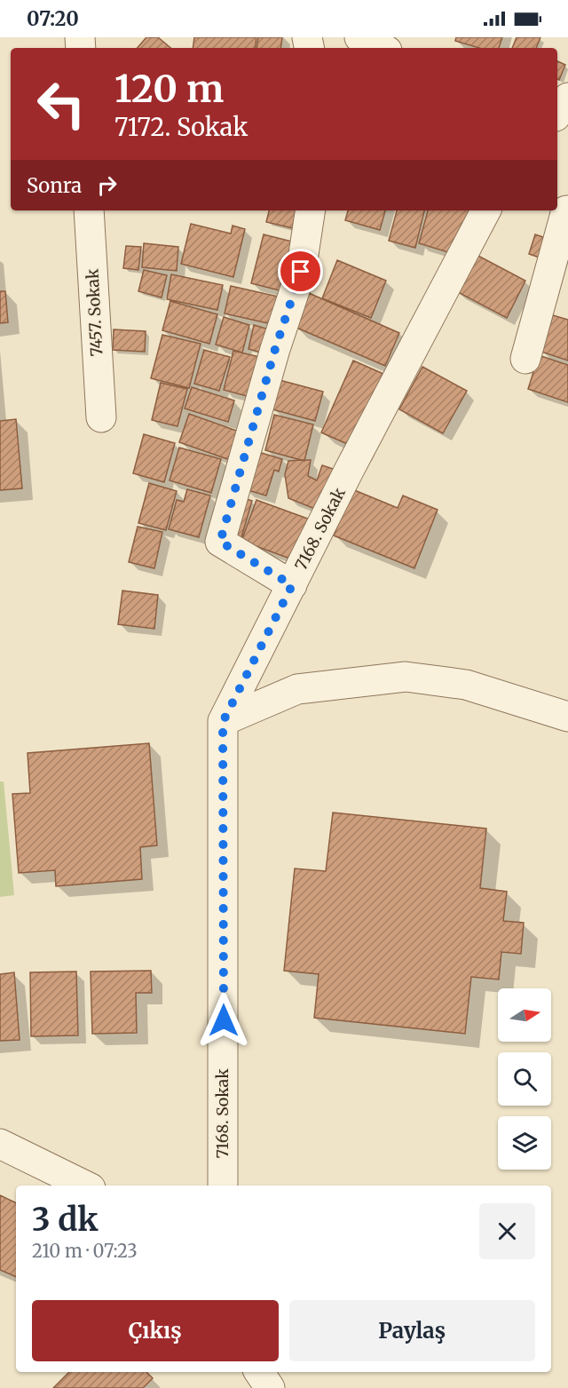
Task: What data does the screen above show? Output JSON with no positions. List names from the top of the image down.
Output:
{
  "streets": {
    "street": ["7457. Sokak", "7168. Sokak"]
  },
  "north": "right",
  "page": {
    "status": "07:20",
    "turn": ["120 m", "7172. Sokak"],
    "then": "Sonra",
    "heading": ["3 dk", "210 m · 07:23"],
    "buttons": ["Çıkış", "Paylaş"]
  }
}
